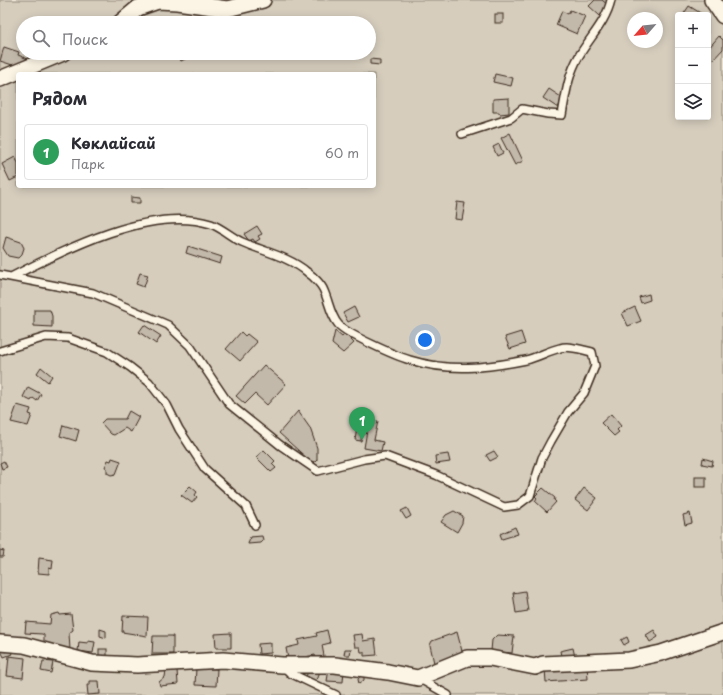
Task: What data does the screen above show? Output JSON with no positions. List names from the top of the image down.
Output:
{
  "north": "bottom left",
  "page": {
    "map_buttons": ["+", "−"],
    "search": "Поиск",
    "heading": "Рядом",
    "list": [
      {
        "mark": "1",
        "name": "Көклайсай",
        "note": "Парк",
        "value": "60 m"
      }
    ],
    "pins": "1"
  }
}
